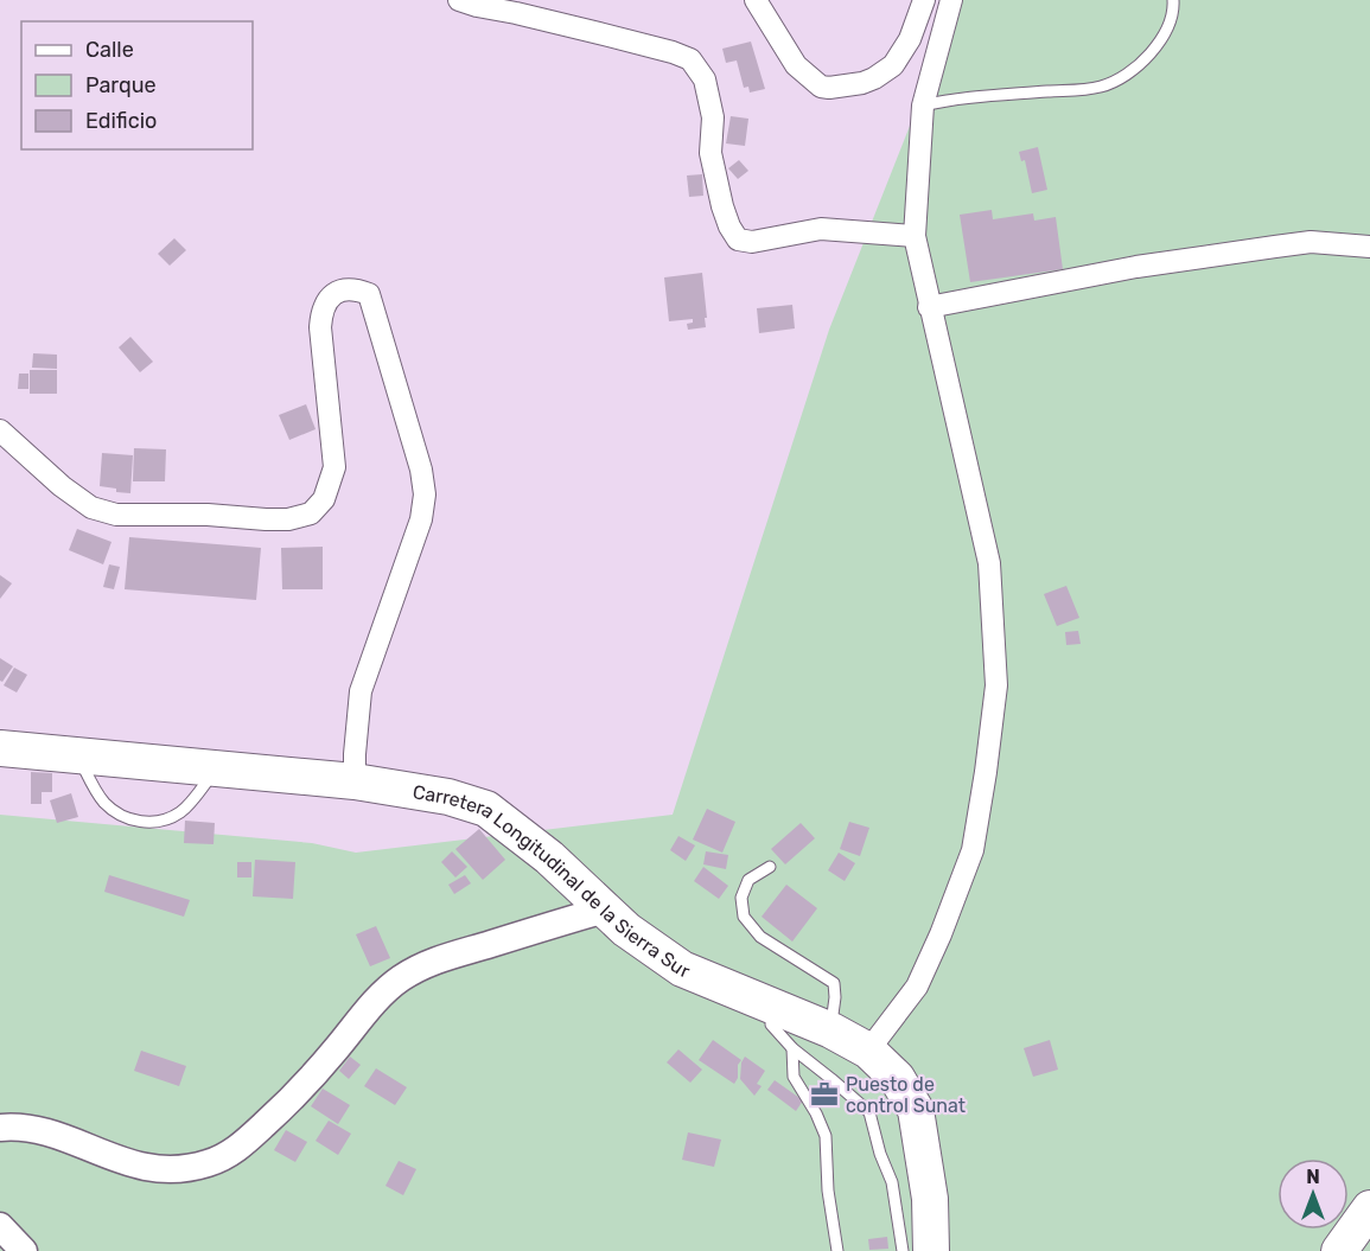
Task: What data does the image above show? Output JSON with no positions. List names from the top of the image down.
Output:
{
  "streets": {
    "highway": ["Carretera Longitudinal de la Sierra Sur"]
  },
  "places": {
    "office": ["Puesto de control Sunat"]
  },
  "legend": ["Calle", "Parque", "Edificio"],
  "north": "top"
}
